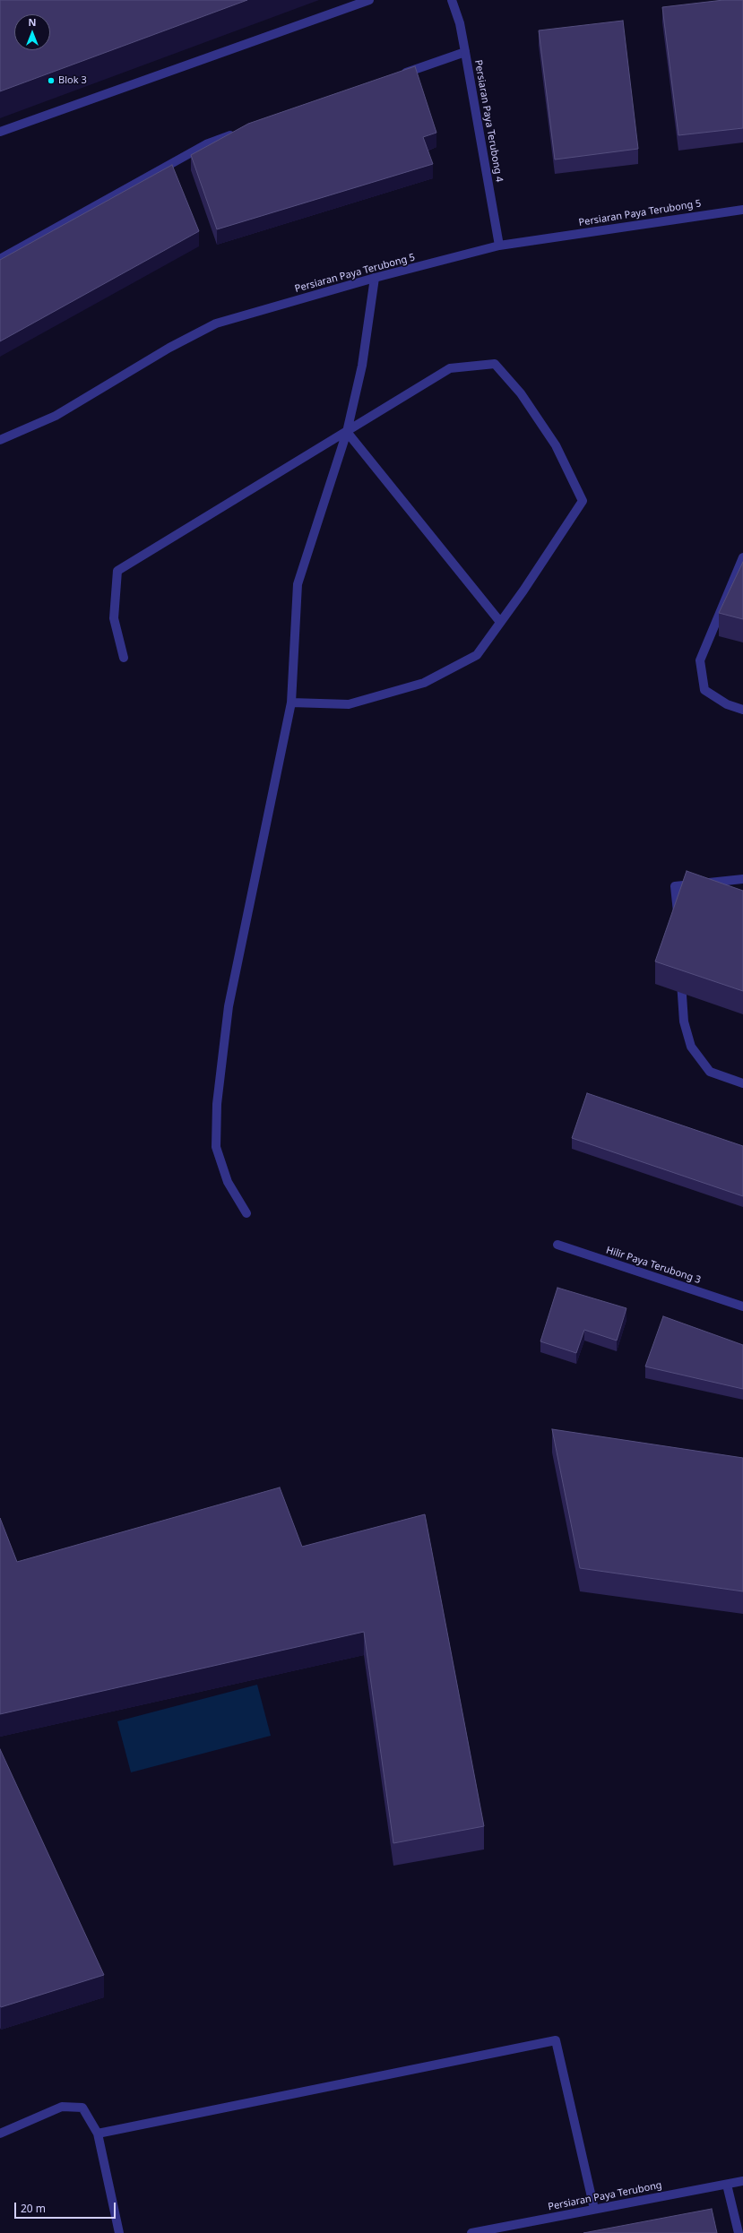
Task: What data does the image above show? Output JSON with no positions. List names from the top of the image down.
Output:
{
  "streets": {
    "street": [
      "Persiaran Paya Terubong 4",
      "Persiaran Paya Terubong 5",
      "Hilir Paya Terubong 3",
      "Persiaran Paya Terubong"
    ]
  },
  "crossings": [
    ["Persiaran Paya Terubong 4", "Persiaran Paya Terubong 5"]
  ],
  "places": ["Blok 3"],
  "scale_bar": "20 m",
  "north": "top"
}
